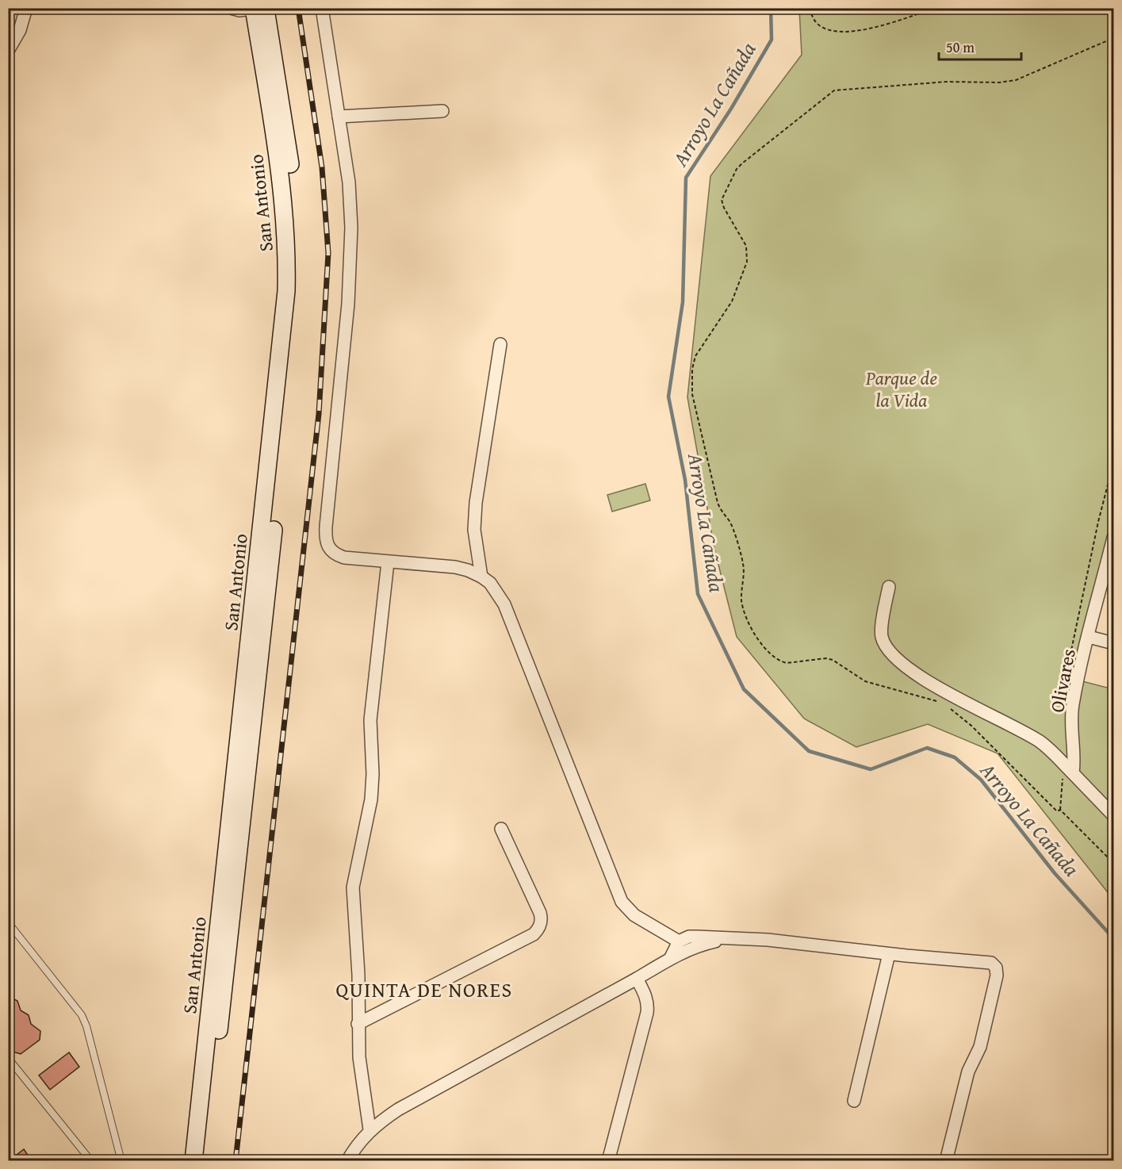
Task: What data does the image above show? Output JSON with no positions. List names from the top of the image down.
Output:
{
  "streets": {
    "main road": ["San Antonio"],
    "street": ["Olivares"]
  },
  "districts": ["QUINTA DE NORES"],
  "water": ["Arroyo La Cañada"],
  "parks": ["Parque de la Vida"],
  "scale_bar": "50 m"
}
